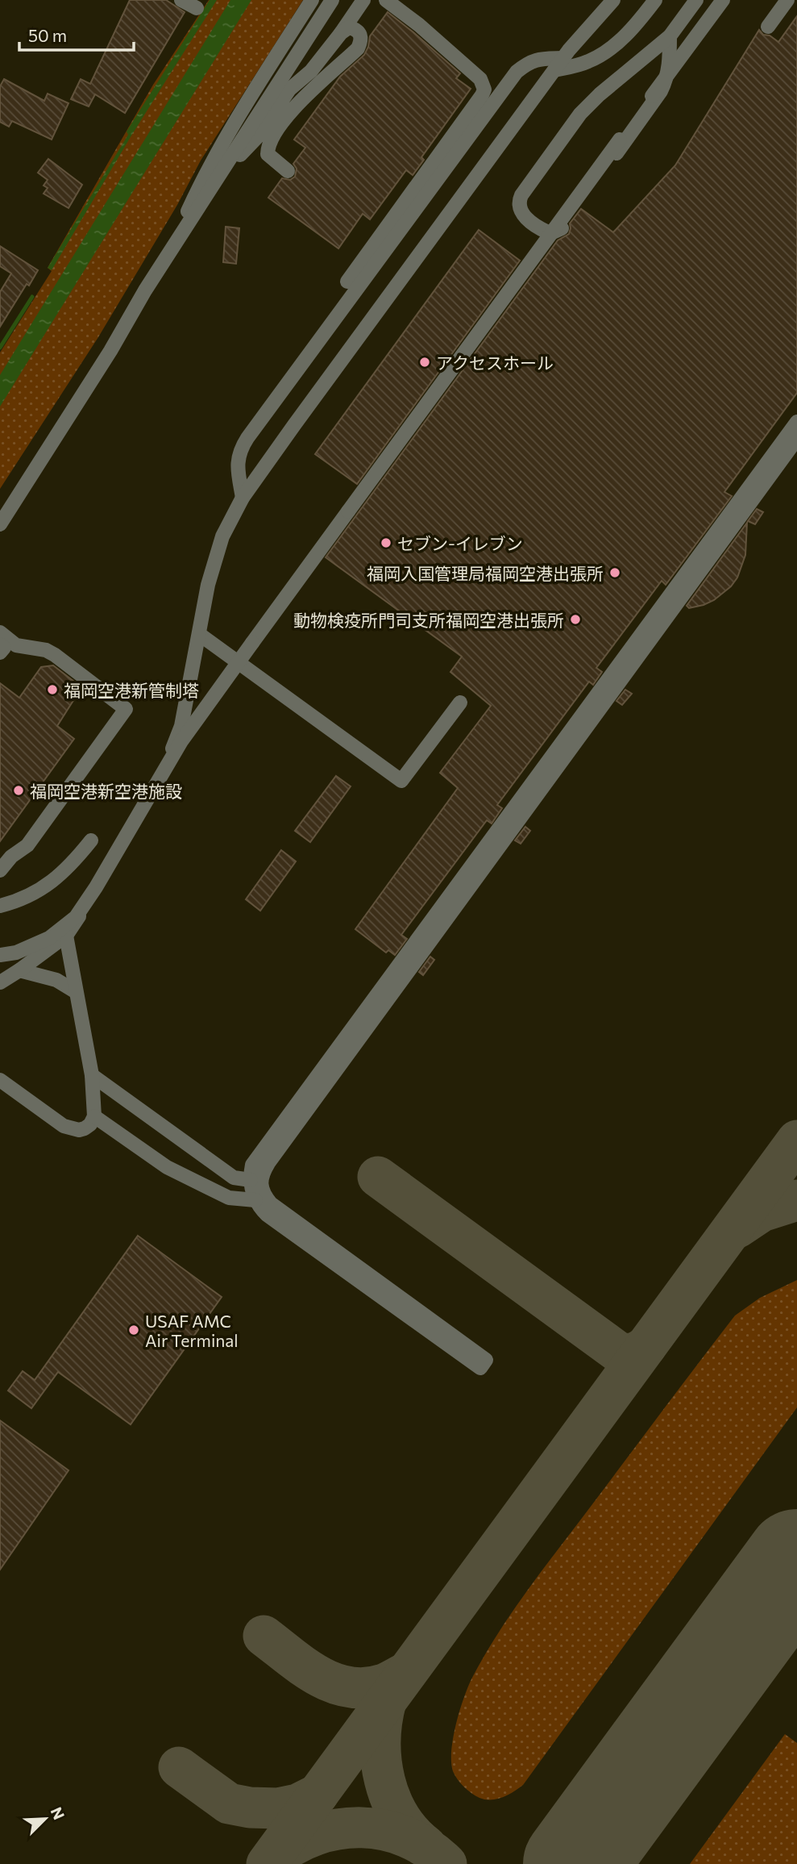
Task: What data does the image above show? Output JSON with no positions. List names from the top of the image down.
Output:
{
  "places": [
    "アクセスホール",
    "セブン-イレブン",
    "福岡入国管理局福岡空港出張所",
    "動物検疫所門司支所福岡空港出張所",
    "福岡空港新管制塔",
    "福岡空港新空港施設",
    "USAF AMC Air Terminal"
  ],
  "scale_bar": "50 m",
  "north": "top right"
}
